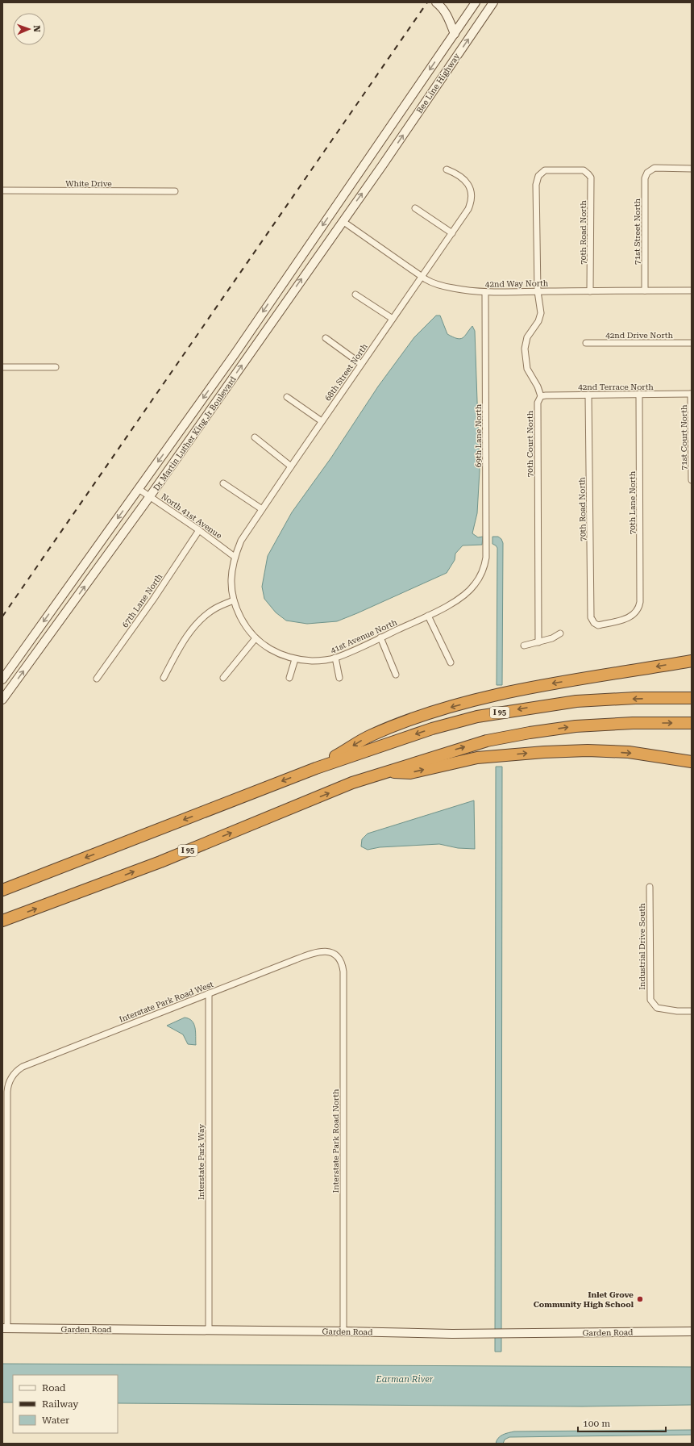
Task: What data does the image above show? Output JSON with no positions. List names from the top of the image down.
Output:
{
  "streets": {
    "highway": ["I 95"],
    "main road": ["Bee Line Highway", "Dr Martin Luther King Jr Boulevard", "Garden Road"],
    "street": [
      "White Drive",
      "71st Street North",
      "70th Road North",
      "42nd Way North",
      "42nd Drive North",
      "68th Street North",
      "42nd Terrace North",
      "69th Lane North",
      "71st Court North",
      "70th Court North",
      "70th Lane North",
      "North 41st Avenue",
      "67th Lane North",
      "41st Avenue North",
      "Industrial Drive South",
      "Interstate Park Road West",
      "Interstate Park Road North",
      "Interstate Park Way"
    ]
  },
  "crossings": [
    ["Bee Line Highway", "Dr Martin Luther King Jr Boulevard"],
    ["71st Street North", "42nd Way North"],
    ["70th Road North", "42nd Way North"],
    ["70th Road North", "42nd Terrace North"],
    ["70th Road North", "70th Lane North"],
    ["42nd Way North", "68th Street North"],
    ["42nd Way North", "Dr Martin Luther King Jr Boulevard"],
    ["42nd Way North", "69th Lane North"],
    ["68th Street North", "North 41st Avenue"],
    ["68th Street North", "41st Avenue North"],
    ["42nd Terrace North", "71st Court North"],
    ["42nd Terrace North", "70th Court North"],
    ["42nd Terrace North", "70th Lane North"],
    ["Dr Martin Luther King Jr Boulevard", "North 41st Avenue"],
    ["69th Lane North", "41st Avenue North"],
    ["North 41st Avenue", "67th Lane North"],
    ["North 41st Avenue", "41st Avenue North"],
    ["Interstate Park Road West", "Interstate Park Road North"],
    ["Interstate Park Road West", "Interstate Park Way"],
    ["Interstate Park Road West", "Garden Road"],
    ["Interstate Park Road North", "Garden Road"],
    ["Interstate Park Way", "Garden Road"]
  ],
  "water": ["Earman River"],
  "places": ["Inlet Grove Community High School"],
  "legend": ["Road", "Railway", "Water"],
  "scale_bar": "100 m",
  "north": "right"
}
